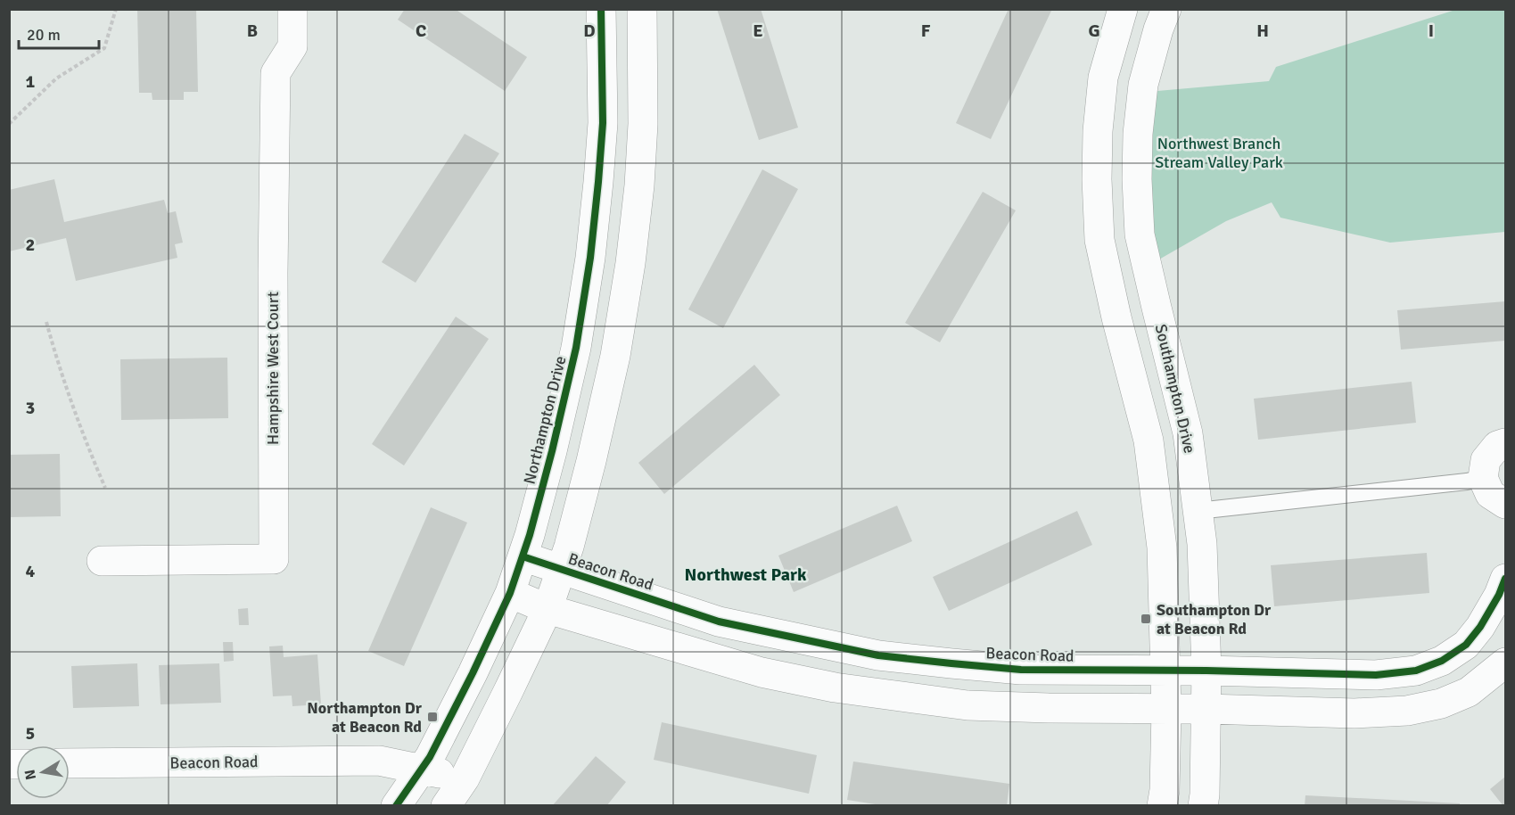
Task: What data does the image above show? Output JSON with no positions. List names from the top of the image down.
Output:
{
  "streets": {
    "street": [
      "Hampshire West Court",
      "Southampton Drive",
      "Northampton Drive",
      "Beacon Road"
    ]
  },
  "crossings": [
    ["Southampton Drive", "Beacon Road"],
    ["Northampton Drive", "Beacon Road"]
  ],
  "districts": ["Northwest Park"],
  "parks": ["Northwest Branch Stream Valley Park"],
  "places": {
    "transit": ["Southampton Dr at Beacon Rd", "Northampton Dr at Beacon Rd"]
  },
  "scale_bar": "20 m",
  "north": "left",
  "grid": {
    "columns": [
      "B",
      "C",
      "D",
      "E",
      "F",
      "G",
      "H",
      "I"
    ],
    "rows": [
      "1",
      "2",
      "3",
      "4",
      "5"
    ]
  }
}
